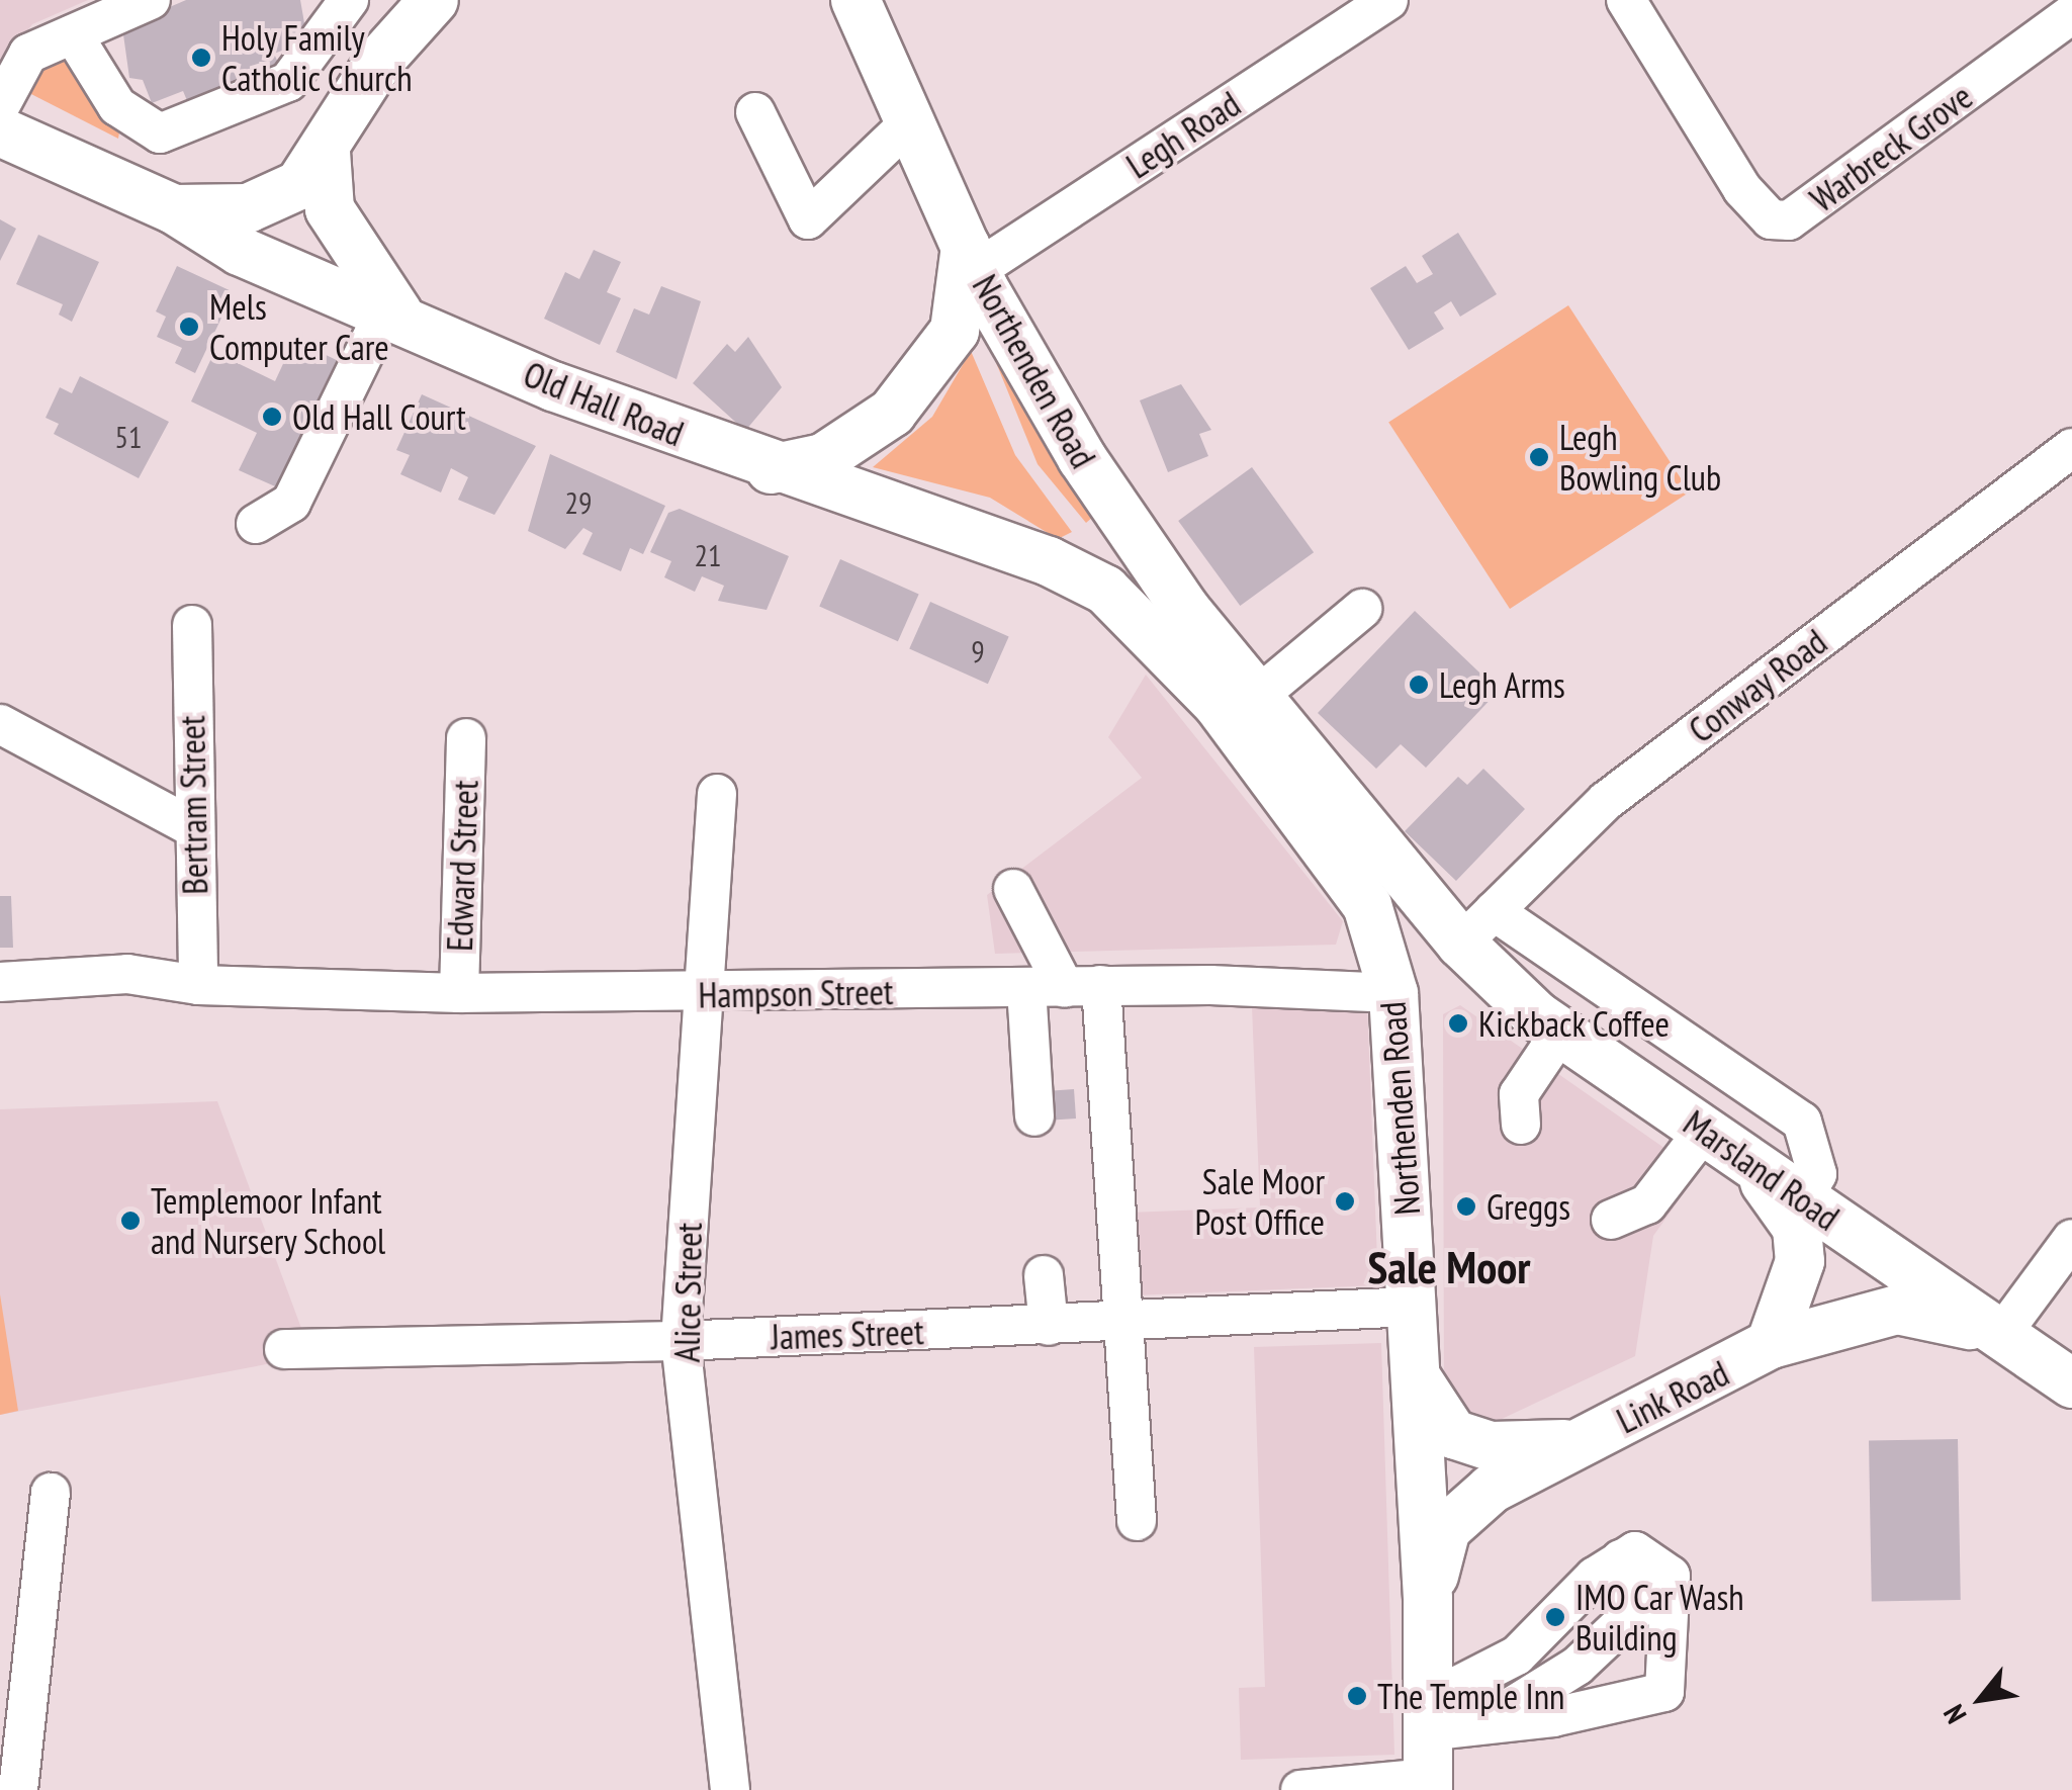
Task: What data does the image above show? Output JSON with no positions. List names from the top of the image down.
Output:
{
  "streets": {
    "main road": [
      "Northenden Road",
      "Old Hall Road",
      "Marsland Road",
      "Link Road"
    ],
    "street": [
      "Legh Road",
      "Warbreck Grove",
      "Conway Road",
      "Bertram Street",
      "Edward Street",
      "Hampson Street",
      "Alice Street",
      "James Street"
    ]
  },
  "crossings": [
    ["Legh Road", "Northenden Road"],
    ["Northenden Road", "Old Hall Road"],
    ["Northenden Road", "Conway Road"],
    ["Northenden Road", "Hampson Street"],
    ["Northenden Road", "Marsland Road"],
    ["Northenden Road", "James Street"],
    ["Northenden Road", "Link Road"],
    ["Conway Road", "Marsland Road"],
    ["Bertram Street", "Hampson Street"],
    ["Edward Street", "Hampson Street"],
    ["Hampson Street", "Alice Street"],
    ["Marsland Road", "Link Road"],
    ["Alice Street", "James Street"]
  ],
  "districts": ["Sale Moor"],
  "places": [
    "Holy Family Catholic Church",
    "Mels Computer Care",
    "Old Hall Court",
    "Legh Bowling Club",
    "Legh Arms",
    "Kickback Coffee",
    "Sale Moor Post Office",
    "Greggs",
    "Templemoor Infant and Nursery School",
    "IMO Car Wash Building",
    "The Temple Inn"
  ],
  "house_numbers": [
    "51",
    "29",
    "21",
    "9"
  ],
  "north": "bottom left"
}
